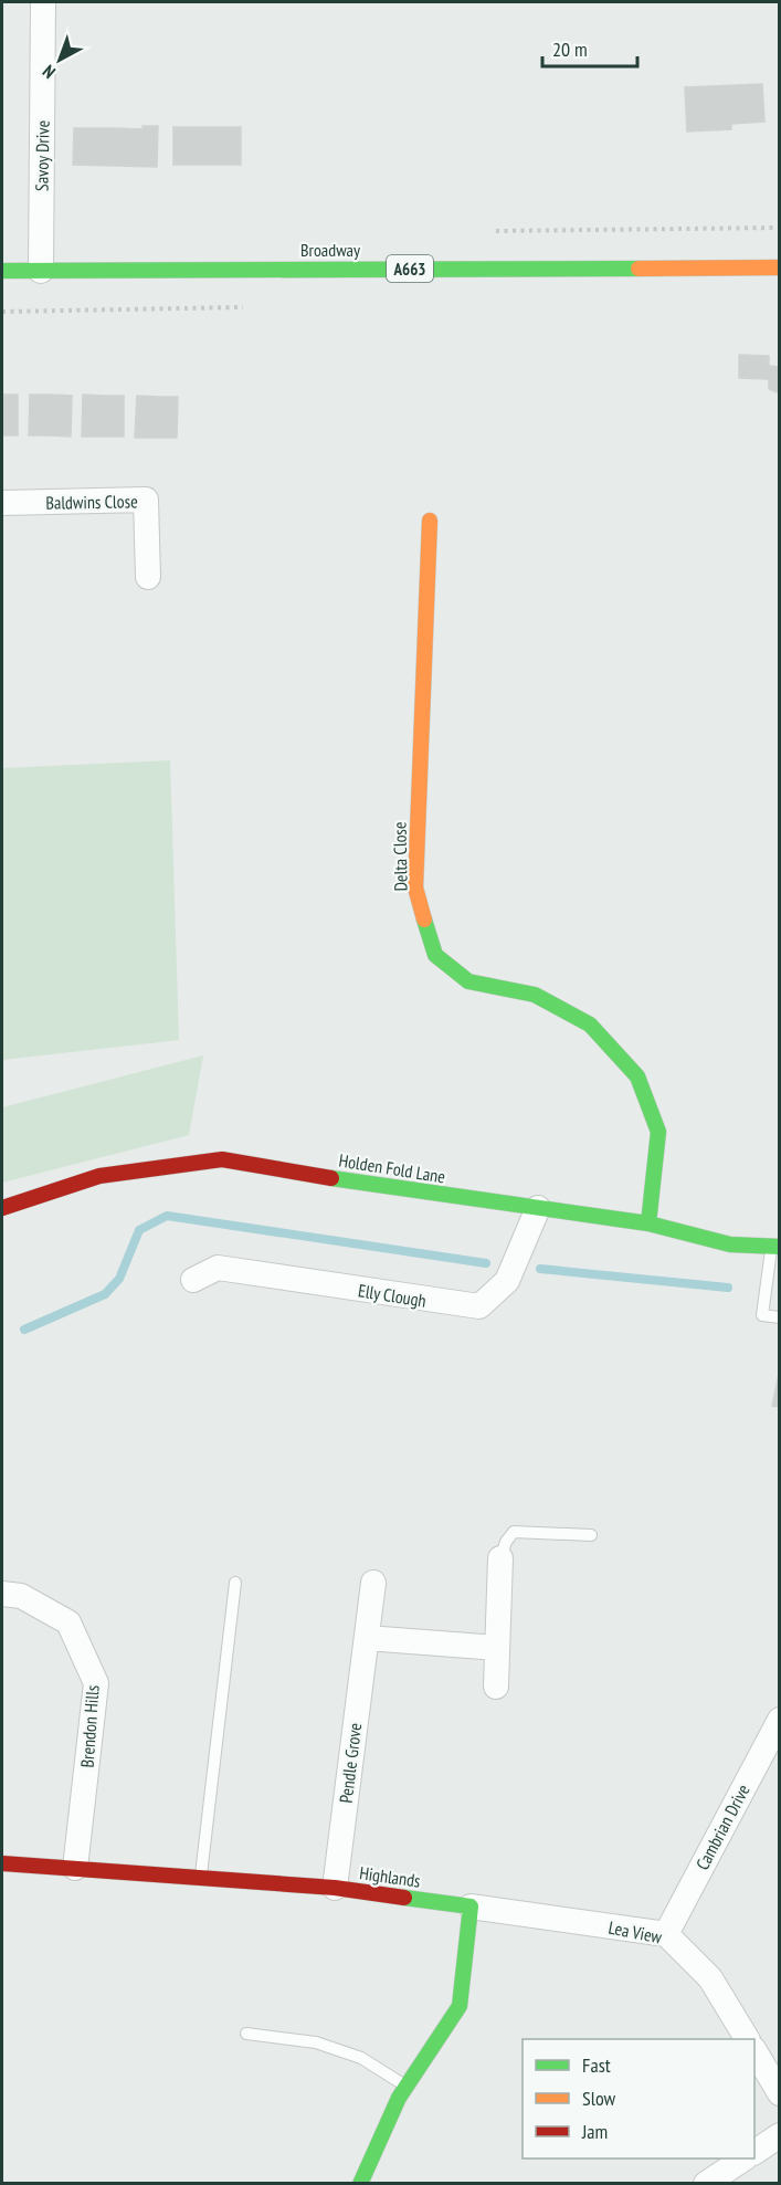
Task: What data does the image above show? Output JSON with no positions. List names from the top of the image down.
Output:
{
  "streets": {
    "street": [
      "Savoy Drive",
      "Broadway",
      "A663",
      "Baldwins Close",
      "Delta Close",
      "Holden Fold Lane",
      "Elly Clough",
      "Brendon Hills",
      "Pendle Grove",
      "Cambrian Drive",
      "Highlands",
      "Lea View"
    ]
  },
  "crossings": [
    ["Savoy Drive", "Broadway"],
    ["Delta Close", "Holden Fold Lane"],
    ["Holden Fold Lane", "Elly Clough"],
    ["Brendon Hills", "Highlands"],
    ["Pendle Grove", "Highlands"],
    ["Cambrian Drive", "Lea View"],
    ["Highlands", "Lea View"]
  ],
  "legend": ["Fast", "Slow", "Jam"],
  "scale_bar": "20 m",
  "north": "bottom left"
}
